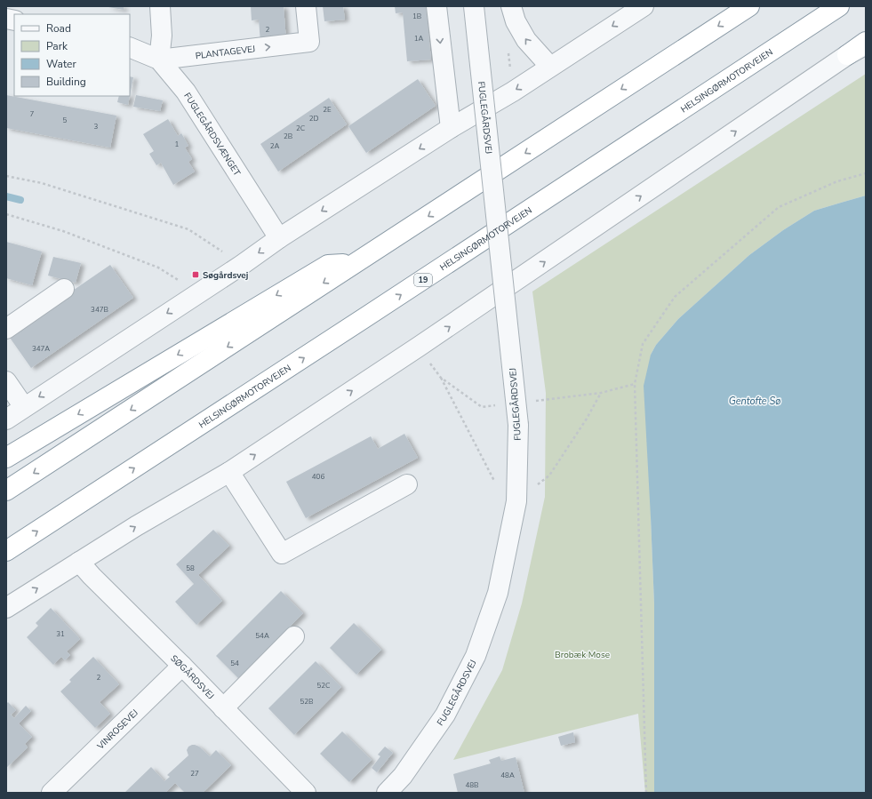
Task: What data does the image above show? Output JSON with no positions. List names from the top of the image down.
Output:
{
  "streets": {
    "highway": ["HELSINGØRMOTORVEJEN", "19"],
    "street": [
      "PLANTAGEVEJ",
      "FUGLEGÅRDSVEJ",
      "FUGLEGÅRDSVÆNGET",
      "SØGÅRDSVEJ",
      "VINROSEVEJ"
    ]
  },
  "crossings": [
    ["PLANTAGEVEJ", "FUGLEGÅRDSVÆNGET"],
    ["SØGÅRDSVEJ", "VINROSEVEJ"]
  ],
  "water": ["Gentofte Sø"],
  "parks": ["Brobæk Mose"],
  "places": {
    "transit": ["Søgårdsvej"]
  },
  "house_numbers": [
    "1B",
    "2",
    "1A",
    "2E",
    "7",
    "2D",
    "5",
    "3",
    "2C",
    "2B",
    "1",
    "2A",
    "347B",
    "347A",
    "406",
    "58",
    "31",
    "54A",
    "54",
    "2",
    "52C",
    "52B",
    "27",
    "48A",
    "48B"
  ],
  "legend": [
    "Road",
    "Park",
    "Water",
    "Building"
  ]
}
